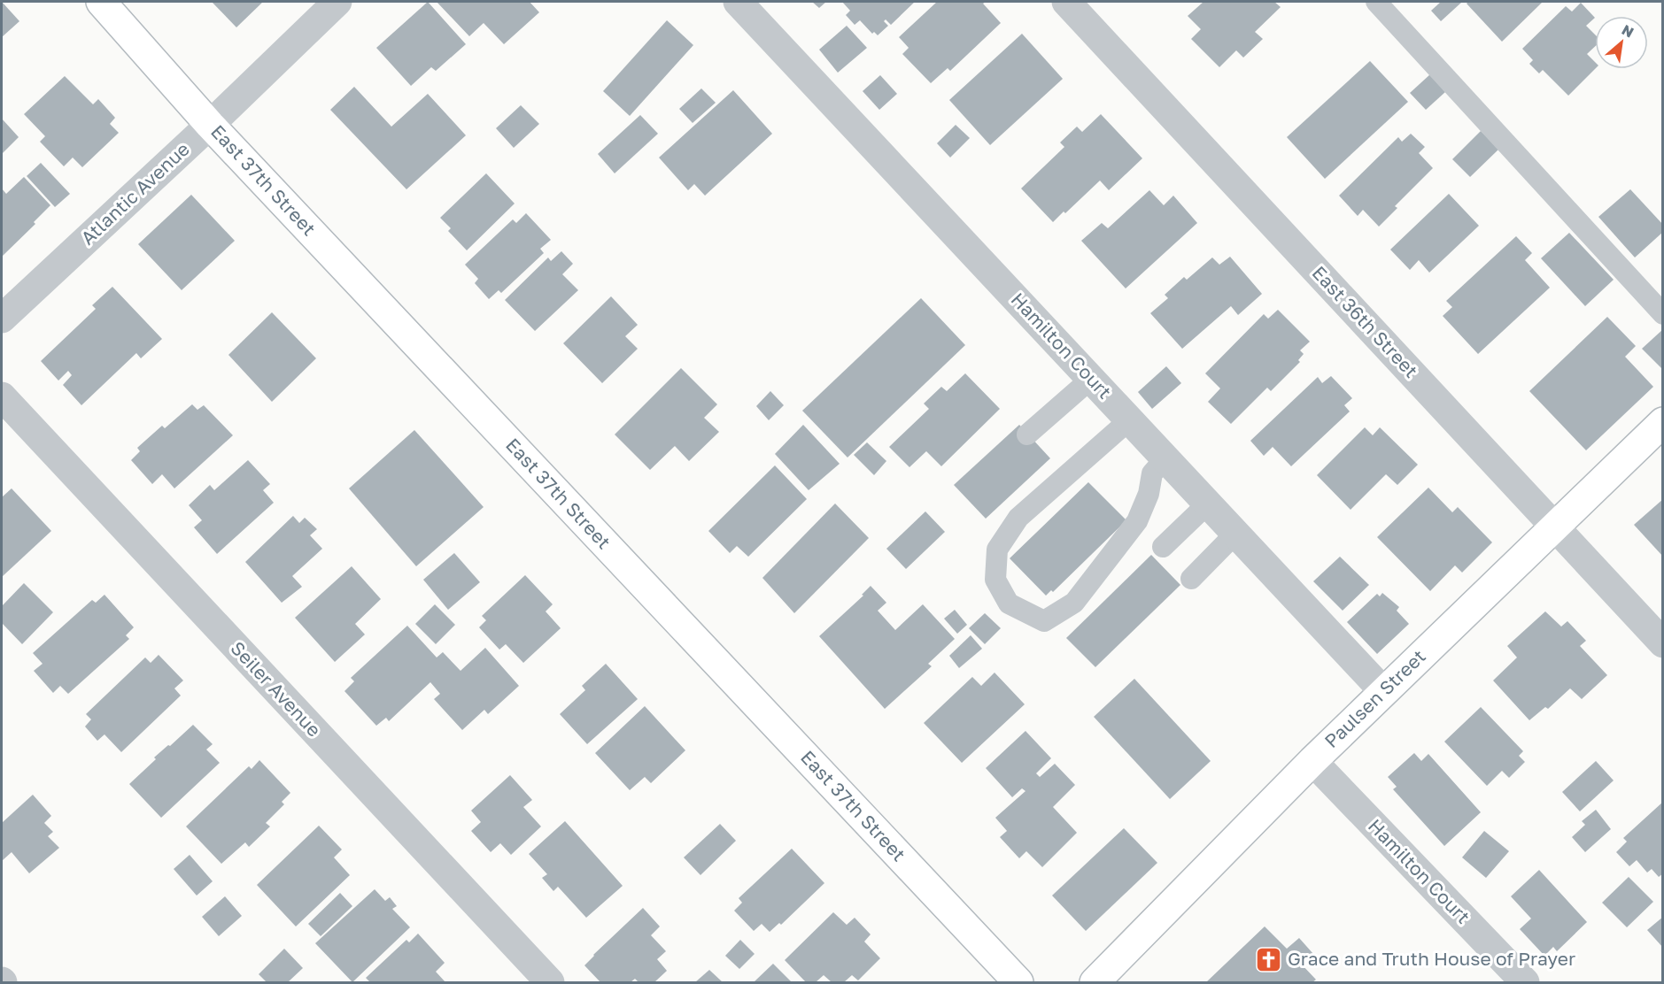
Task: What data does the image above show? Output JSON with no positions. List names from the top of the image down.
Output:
{
  "streets": {
    "main road": ["East 37th Street", "Paulsen Street"],
    "street": [
      "Atlantic Avenue",
      "East 36th Street",
      "Hamilton Court",
      "Seiler Avenue"
    ]
  },
  "crossings": [
    ["East 37th Street", "Atlantic Avenue"],
    ["East 36th Street", "Paulsen Street"],
    ["Hamilton Court", "Paulsen Street"]
  ],
  "places": {
    "church": ["Grace and Truth House of Prayer"]
  },
  "north": "top right"
}
